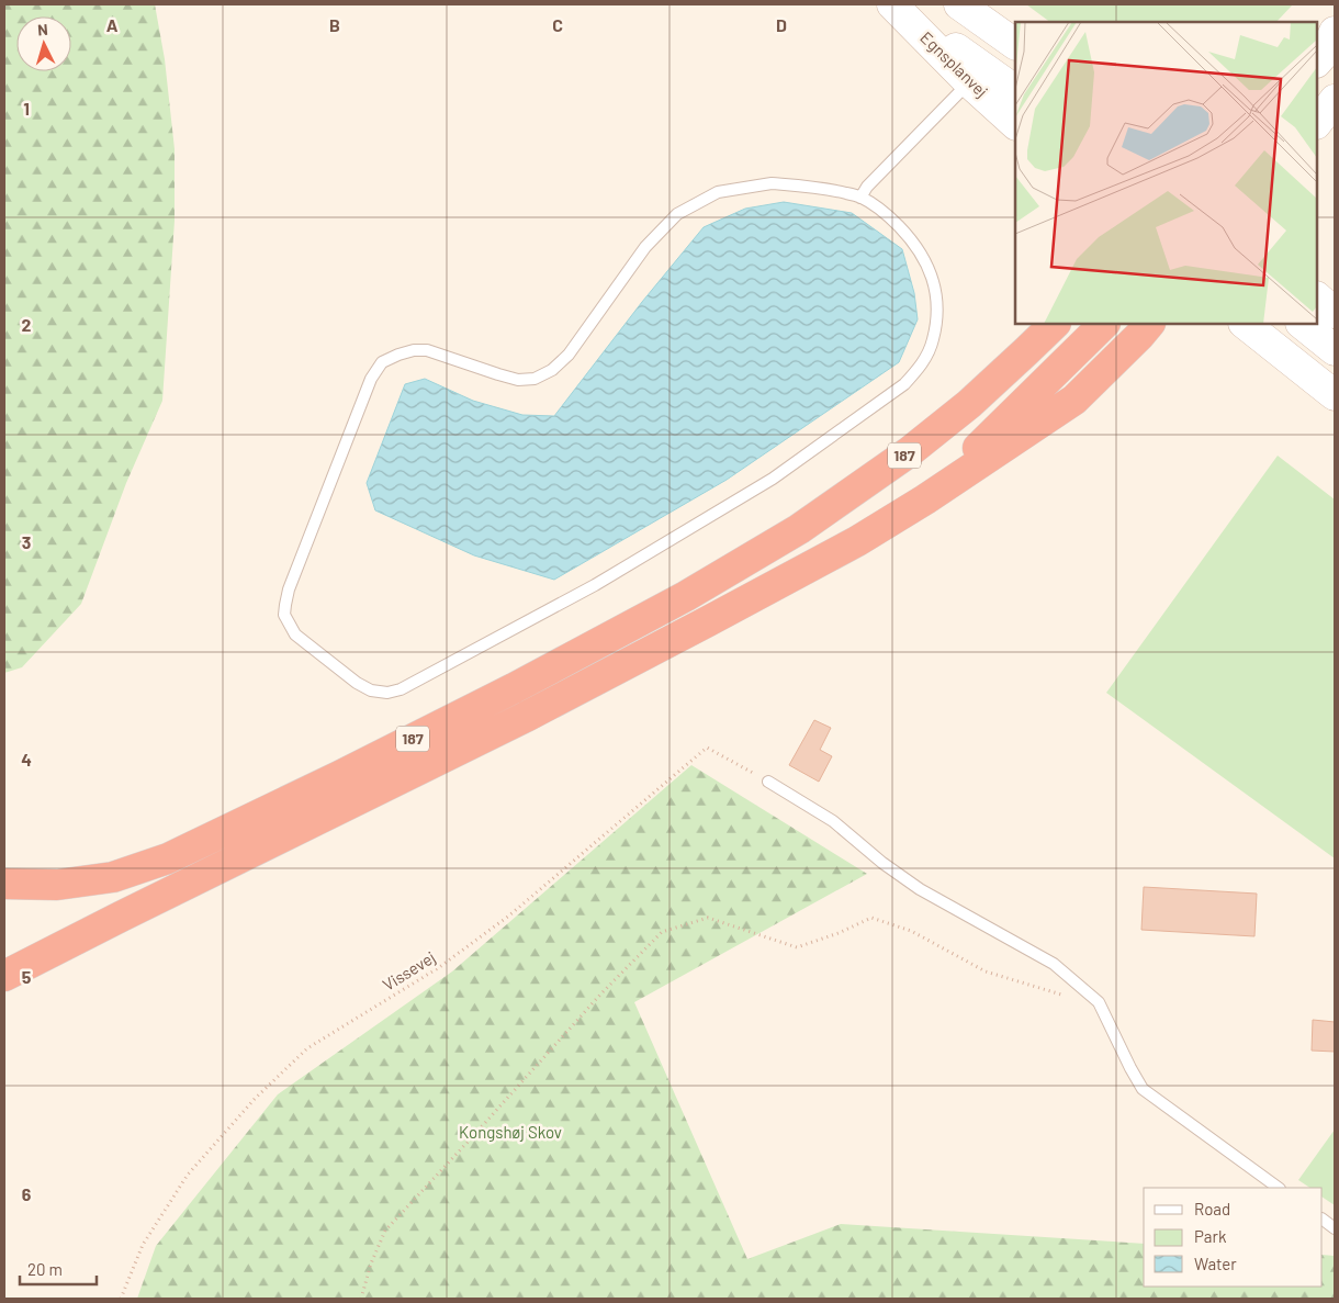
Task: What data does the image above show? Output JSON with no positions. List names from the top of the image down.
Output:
{
  "streets": {
    "highway": ["187"],
    "main road": ["Egnsplanvej"],
    "path": ["Vissevej"]
  },
  "parks": ["Kongshøj Skov"],
  "legend": ["Road", "Park", "Water"],
  "scale_bar": "20 m",
  "north": "top",
  "grid": {
    "columns": [
      "A",
      "B",
      "C",
      "D"
    ],
    "rows": [
      "1",
      "2",
      "3",
      "4",
      "5",
      "6"
    ]
  }
}
